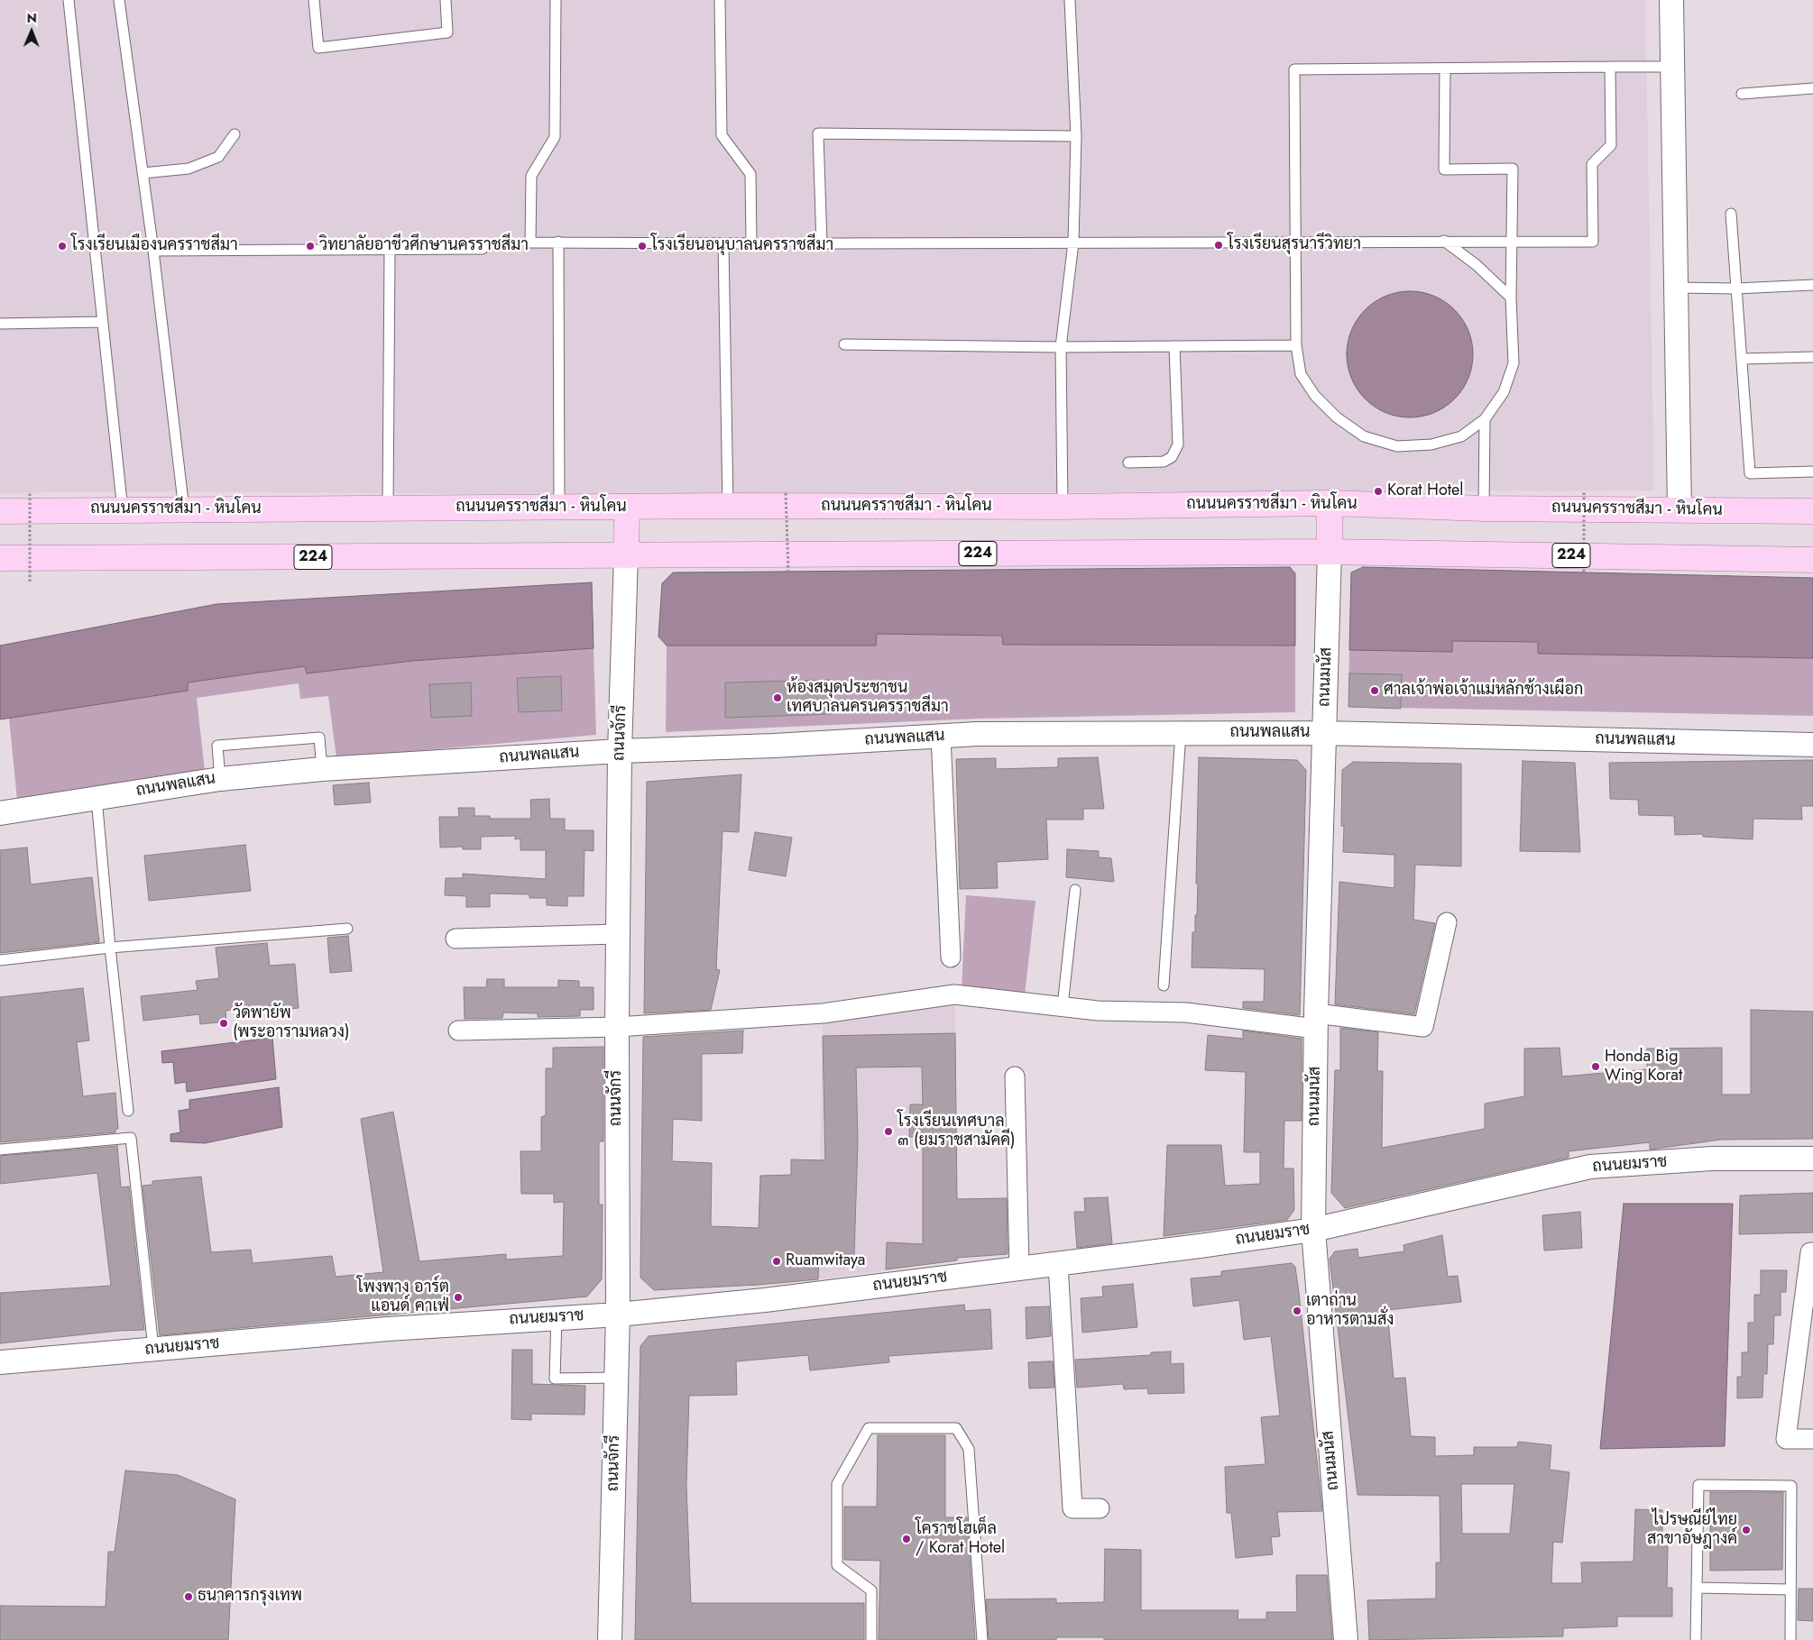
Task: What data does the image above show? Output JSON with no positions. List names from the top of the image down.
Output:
{
  "streets": {
    "main road": ["ถนนนครราชสีมา - หินโคน", "224"],
    "street": [
      "ถนนมนัส",
      "ถนนจักรี",
      "ถนนพลแสน",
      "ถนนยมราช"
    ]
  },
  "crossings": [
    ["224", "ถนนมนัส"],
    ["224", "ถนนจักรี"],
    ["ถนนมนัส", "ถนนพลแสน"],
    ["ถนนมนัส", "ถนนยมราช"],
    ["ถนนจักรี", "ถนนพลแสน"],
    ["ถนนจักรี", "ถนนยมราช"]
  ],
  "places": [
    "โรงเรียนสุรนารีวิทยา",
    "โรงเรียนเมืองนครราชสีมา",
    "วิทยาลัยอาชีวศึกษานครราชสีมา",
    "โรงเรียนอนุบาลนครราชสีมา",
    "Korat Hotel",
    "ศาลเจ้าพ่อเจ้าแม่หลักช้างเผือก",
    "ห้องสมุดประชาชน เทศบาลนครนครราชสีมา",
    "วัดพายัพ (พระอารามหลวง)",
    "Honda Big Wing Korat",
    "โรงเรียนเทศบาล ๓ (ยมราชสามัคคี)",
    "Ruamwitaya",
    "โพงพาง อาร์ต แอนด์ คาเฟ่",
    "เตาถ่าน อาหารตามสั่ง",
    "ไปรษณีย์ไทย สาขาอัษฎางค์",
    "โคราชโฮเต็ล / Korat Hotel",
    "ธนาคารกรุงเทพ"
  ],
  "north": "top"
}
